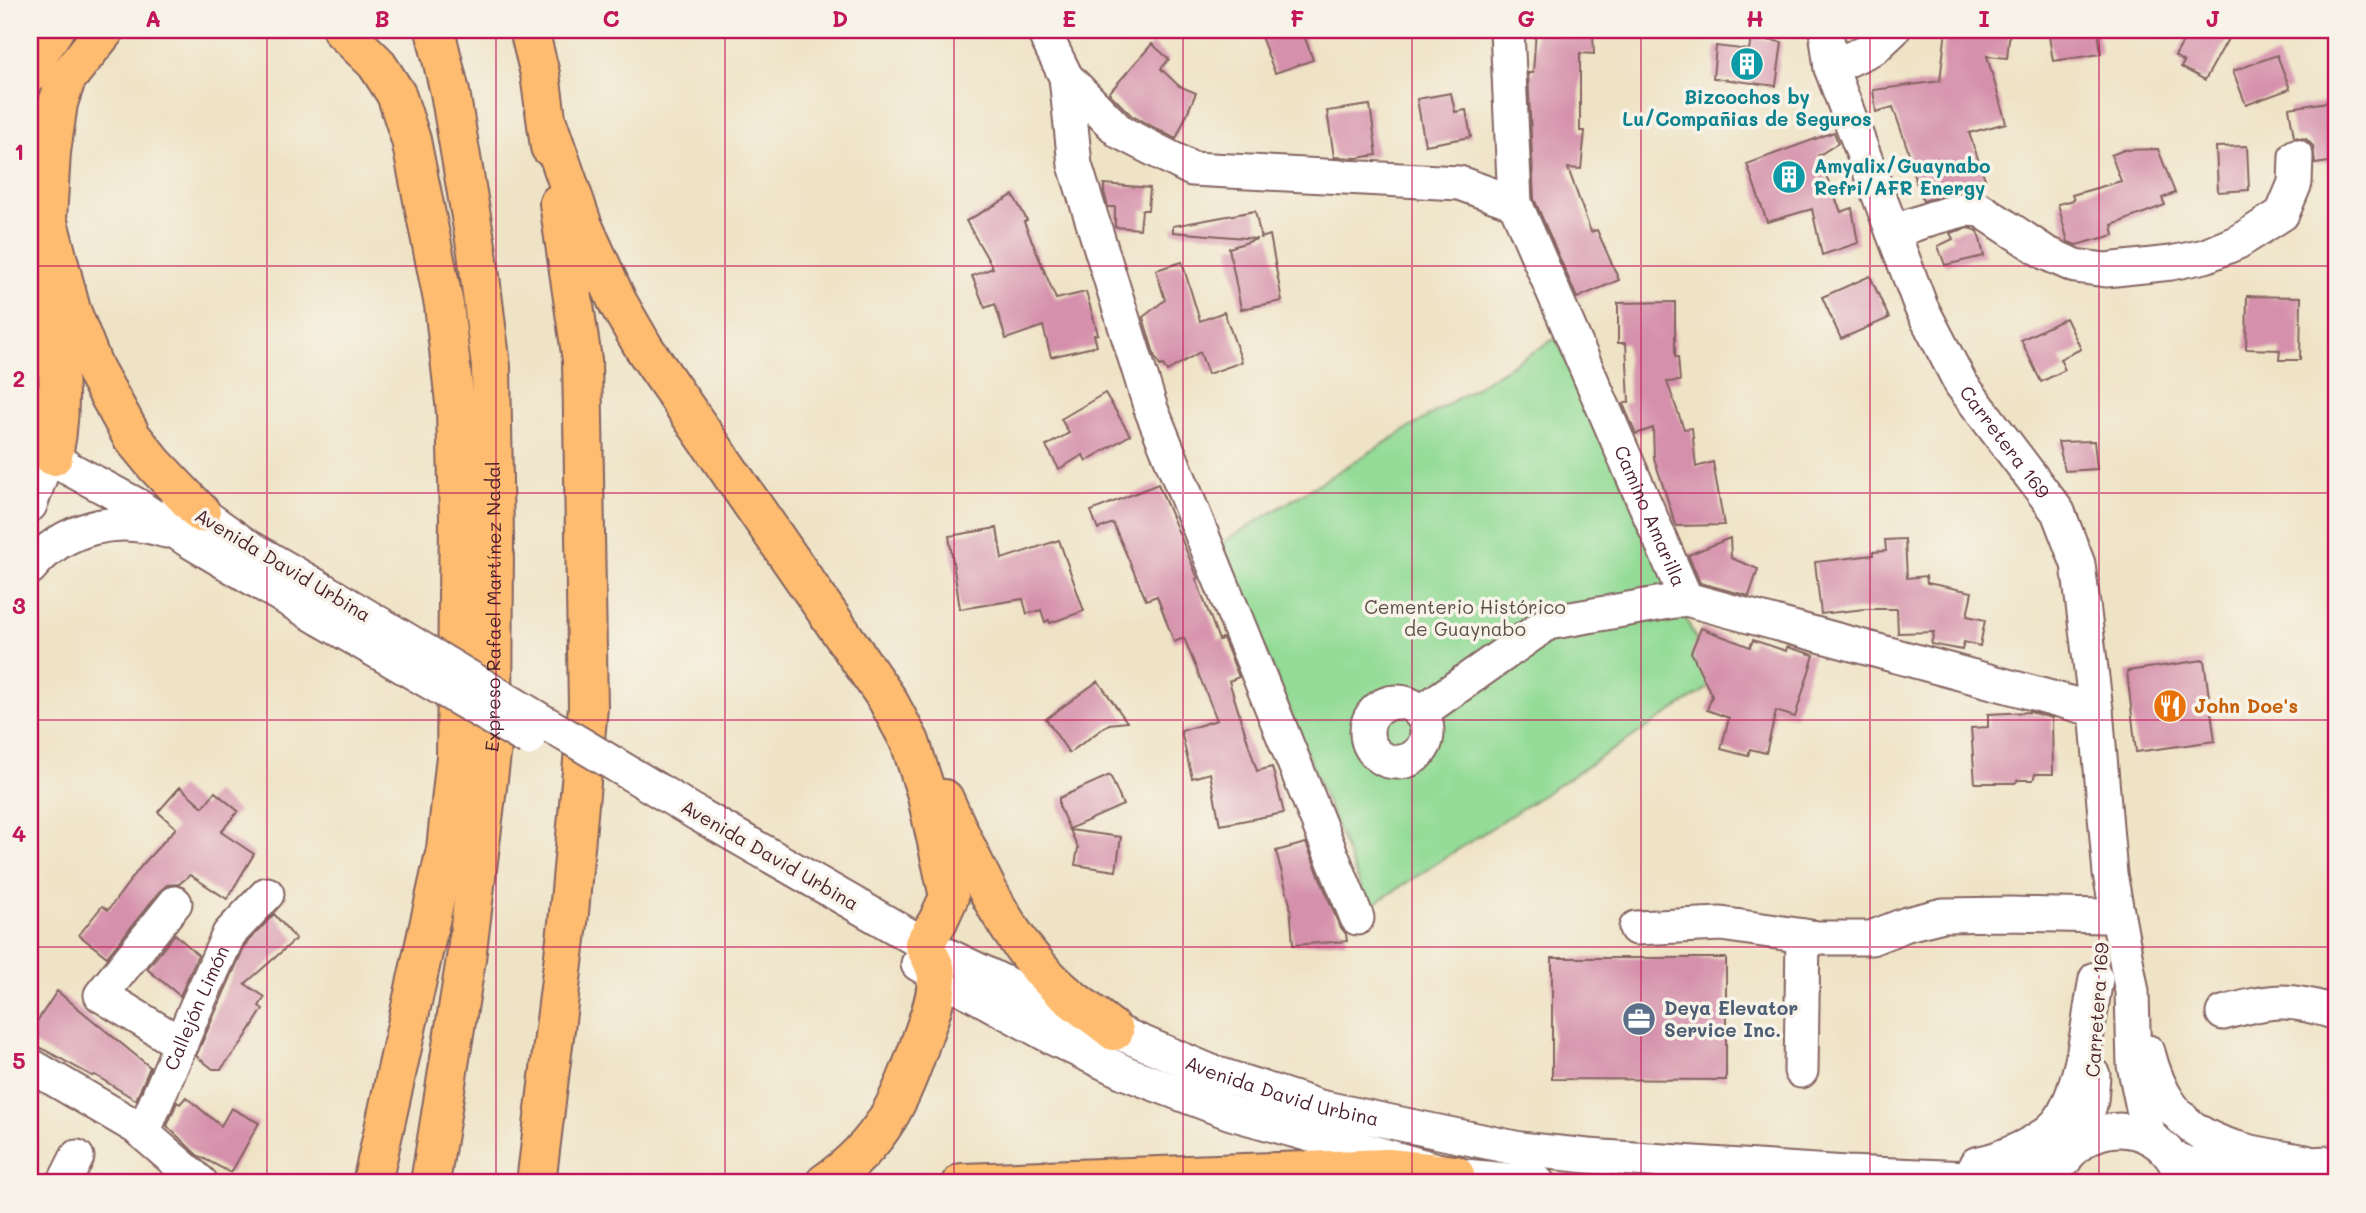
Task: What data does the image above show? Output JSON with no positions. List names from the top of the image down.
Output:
{
  "streets": {
    "highway": ["Expreso Rafael Martínez Nadal"],
    "street": [
      "Carretera 169",
      "Camino Amarilla",
      "Avenida David Urbina",
      "Callejón Limón"
    ]
  },
  "crossings": [
    ["Carretera 169", "Camino Amarilla"],
    ["Carretera 169", "Avenida David Urbina"]
  ],
  "parks": ["Cementerio Histórico de Guaynabo"],
  "places": {
    "building": ["Bizcochos by Lu/Compañias de Seguros", "Amyalix/Guaynabo Refri/AFR Energy"],
    "restaurant": ["John Doe's"],
    "office": ["Deya Elevator Service Inc."]
  },
  "grid": {
    "columns": [
      "A",
      "B",
      "C",
      "D",
      "E",
      "F",
      "G",
      "H",
      "I",
      "J"
    ],
    "rows": [
      "1",
      "2",
      "3",
      "4",
      "5"
    ]
  }
}
